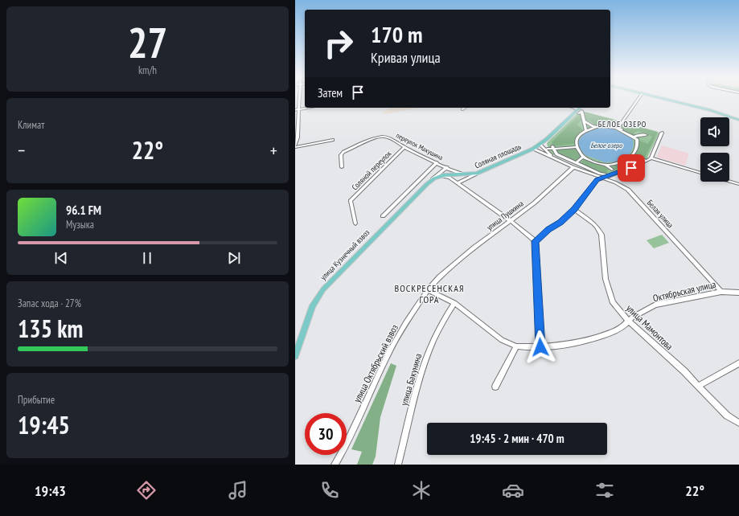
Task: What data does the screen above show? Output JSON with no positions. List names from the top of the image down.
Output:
{
  "streets": {
    "main road": ["Соляная площадь", "улица Кузнечный взвоз"],
    "street": [
      "переулок Макушина",
      "Соляной переулок",
      "Белая улица",
      "улица Пушкина",
      "Октябрьская улица",
      "улица Мамонтова",
      "улица Октябрьский взвоз",
      "улица Бакунина"
    ]
  },
  "crossings": [
    ["переулок Макушина", "Соляная площадь"],
    ["переулок Макушина", "Соляной переулок"],
    ["Соляная площадь", "улица Кузнечный взвоз"],
    ["Белая улица", "улица Пушкина"],
    ["Белая улица", "Октябрьская улица"],
    ["улица Пушкина", "Октябрьская улица"],
    ["улица Пушкина", "улица Октябрьский взвоз"],
    ["Октябрьская улица", "улица Мамонтова"],
    ["Октябрьская улица", "улица Октябрьский взвоз"],
    ["Октябрьская улица", "улица Бакунина"]
  ],
  "districts": ["БЕЛОЕ ОЗЕРО", "ВОСКРЕСЕНСКАЯ ГОРА"],
  "water": ["Белое озеро"],
  "page": {
    "tile": [
      ["27", "km/h"],
      "Климат",
      ["Запас хода · 27%", "135 km"],
      ["Прибытие", "19:45"]
    ],
    "turn": ["170 m", "Кривая улица"],
    "then": "Затем",
    "heat": ["−", "22°", "+"],
    "song": ["96.1 FM", "Музыка"],
    "limit": "30",
    "trip": "19:45 · 2 мин · 470 m",
    "tabs": ["19:43", "22°"]
  }
}
